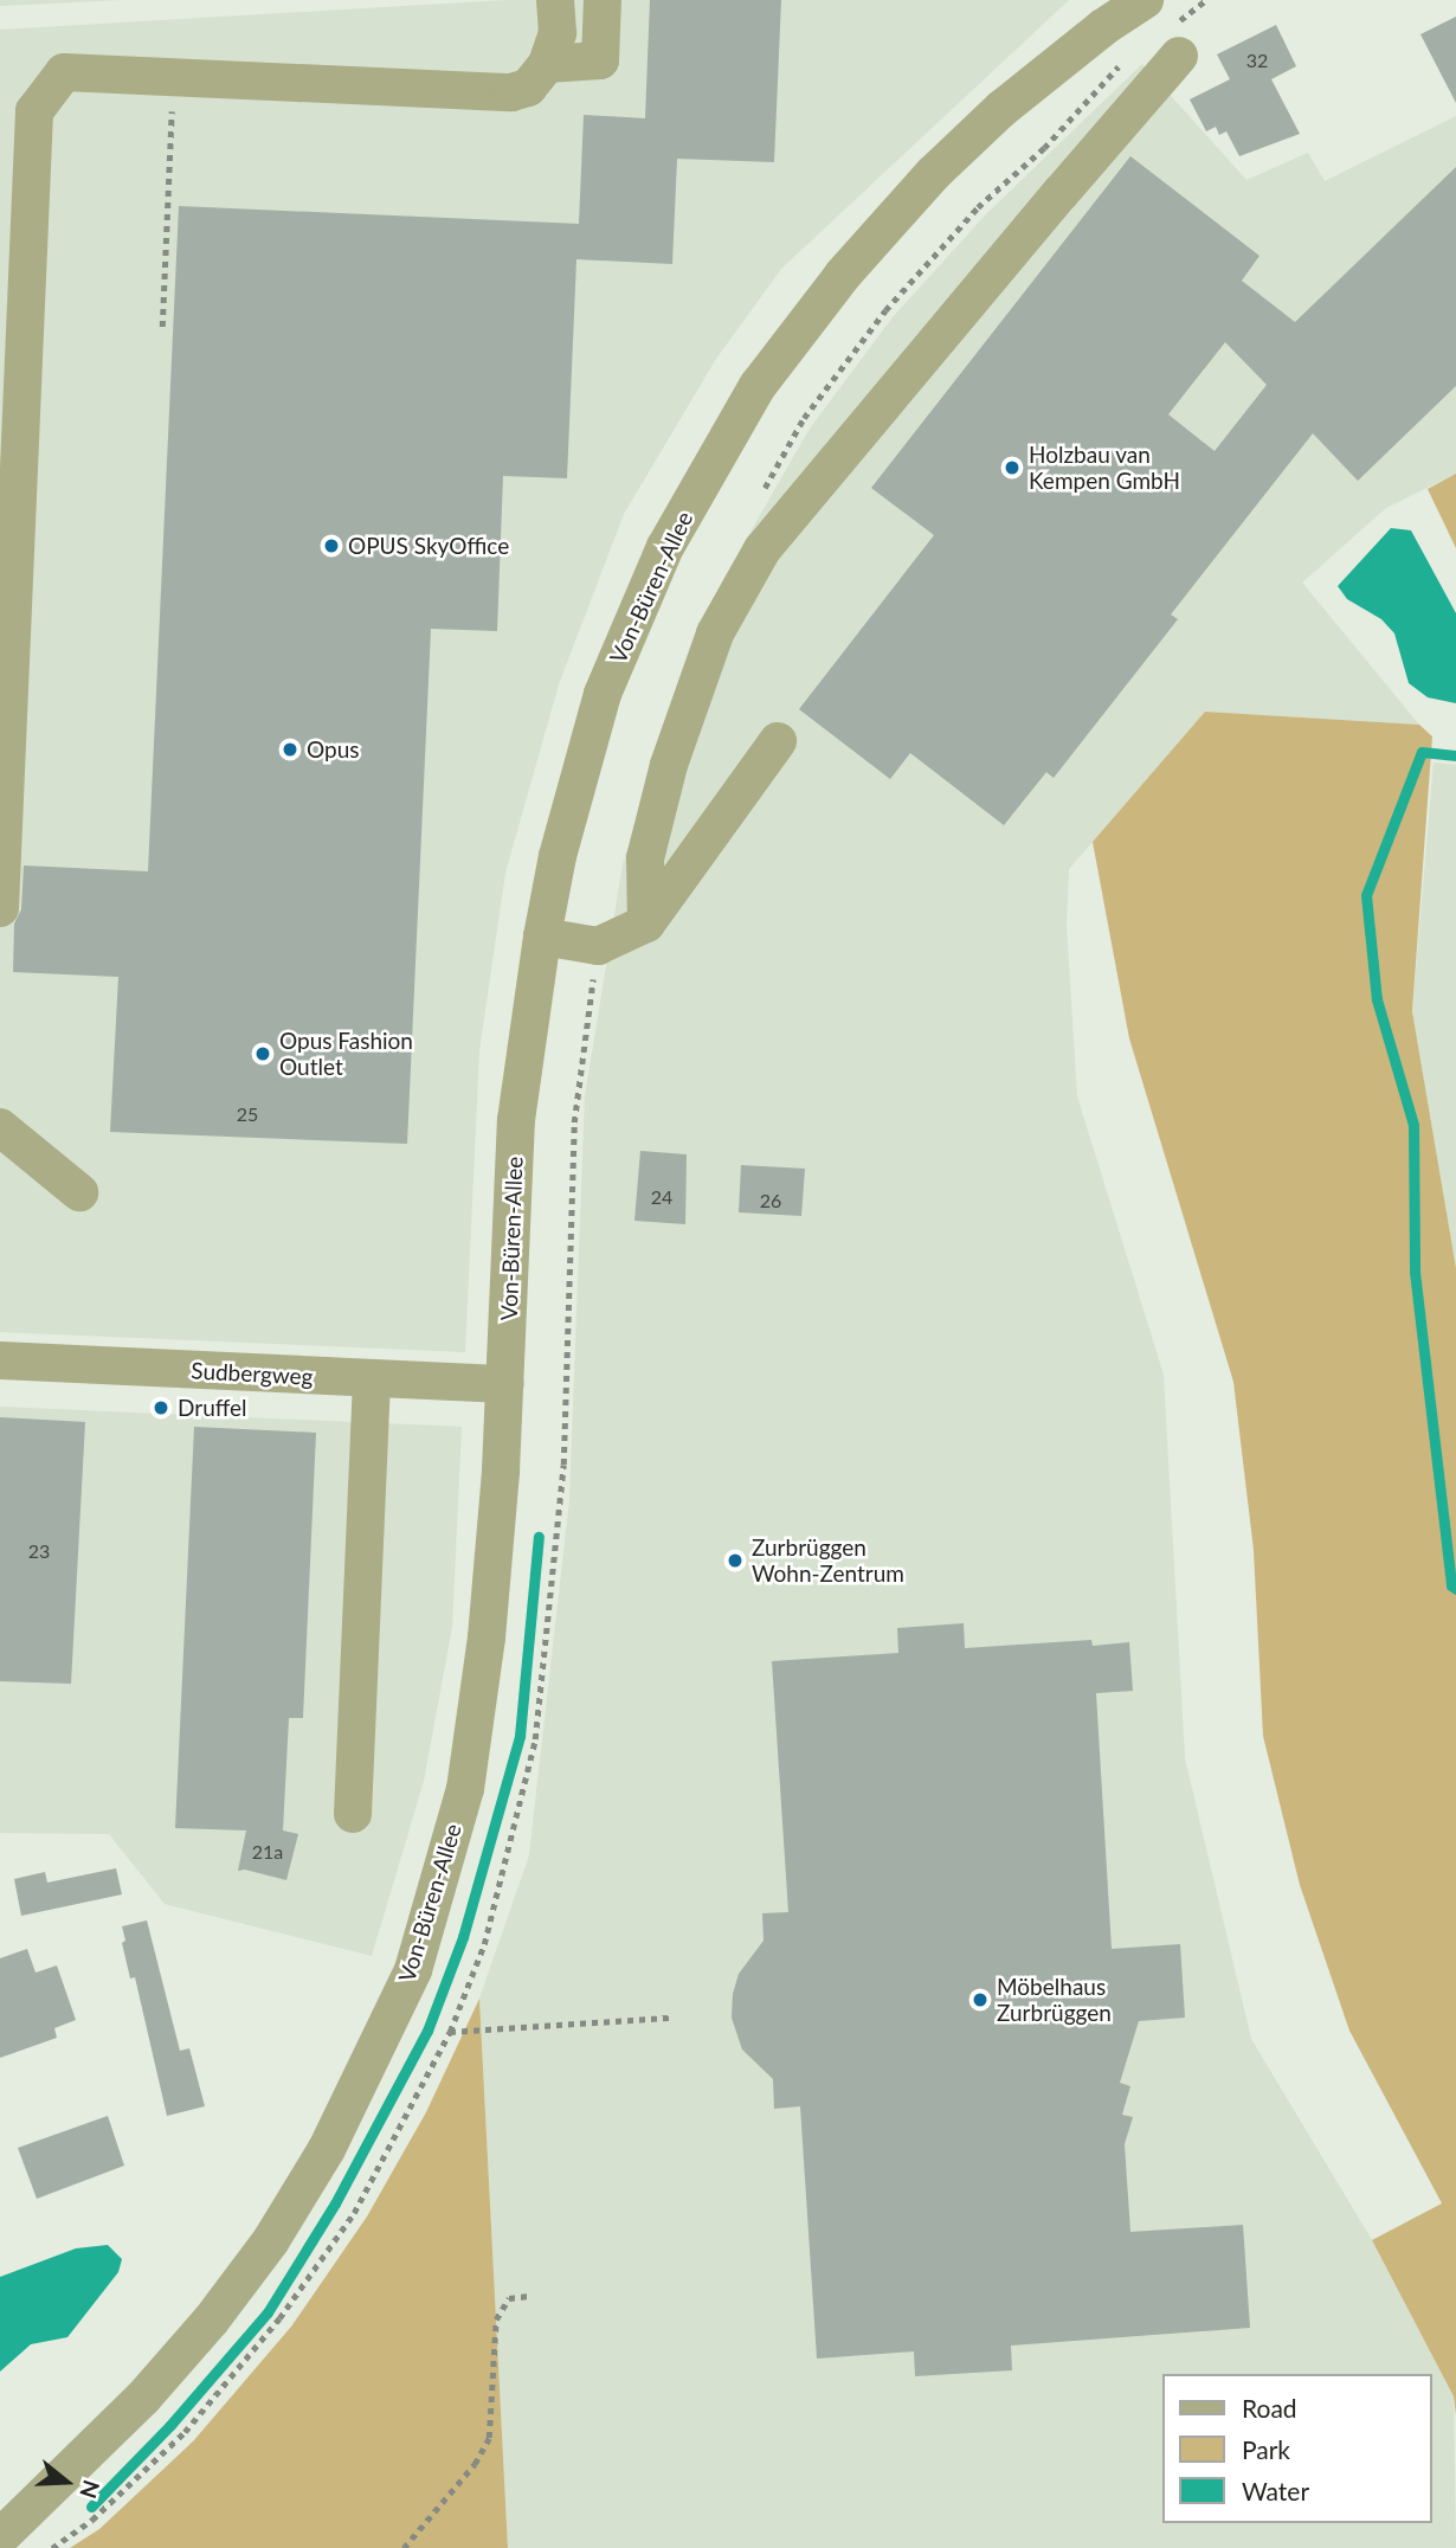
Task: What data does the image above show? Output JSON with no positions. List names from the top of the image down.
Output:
{
  "streets": {
    "street": ["Von-Büren-Allee", "Sudbergweg"]
  },
  "crossings": [
    ["Von-Büren-Allee", "Sudbergweg"]
  ],
  "places": [
    "Holzbau van Kempen GmbH",
    "OPUS SkyOffice",
    "Opus",
    "Opus Fashion Outlet",
    "Druffel",
    "Zurbrüggen Wohn-Zentrum",
    "Möbelhaus Zurbrüggen"
  ],
  "house_numbers": [
    "32",
    "25",
    "24",
    "26",
    "23",
    "21a"
  ],
  "legend": ["Road", "Park", "Water"],
  "north": "right"
}
